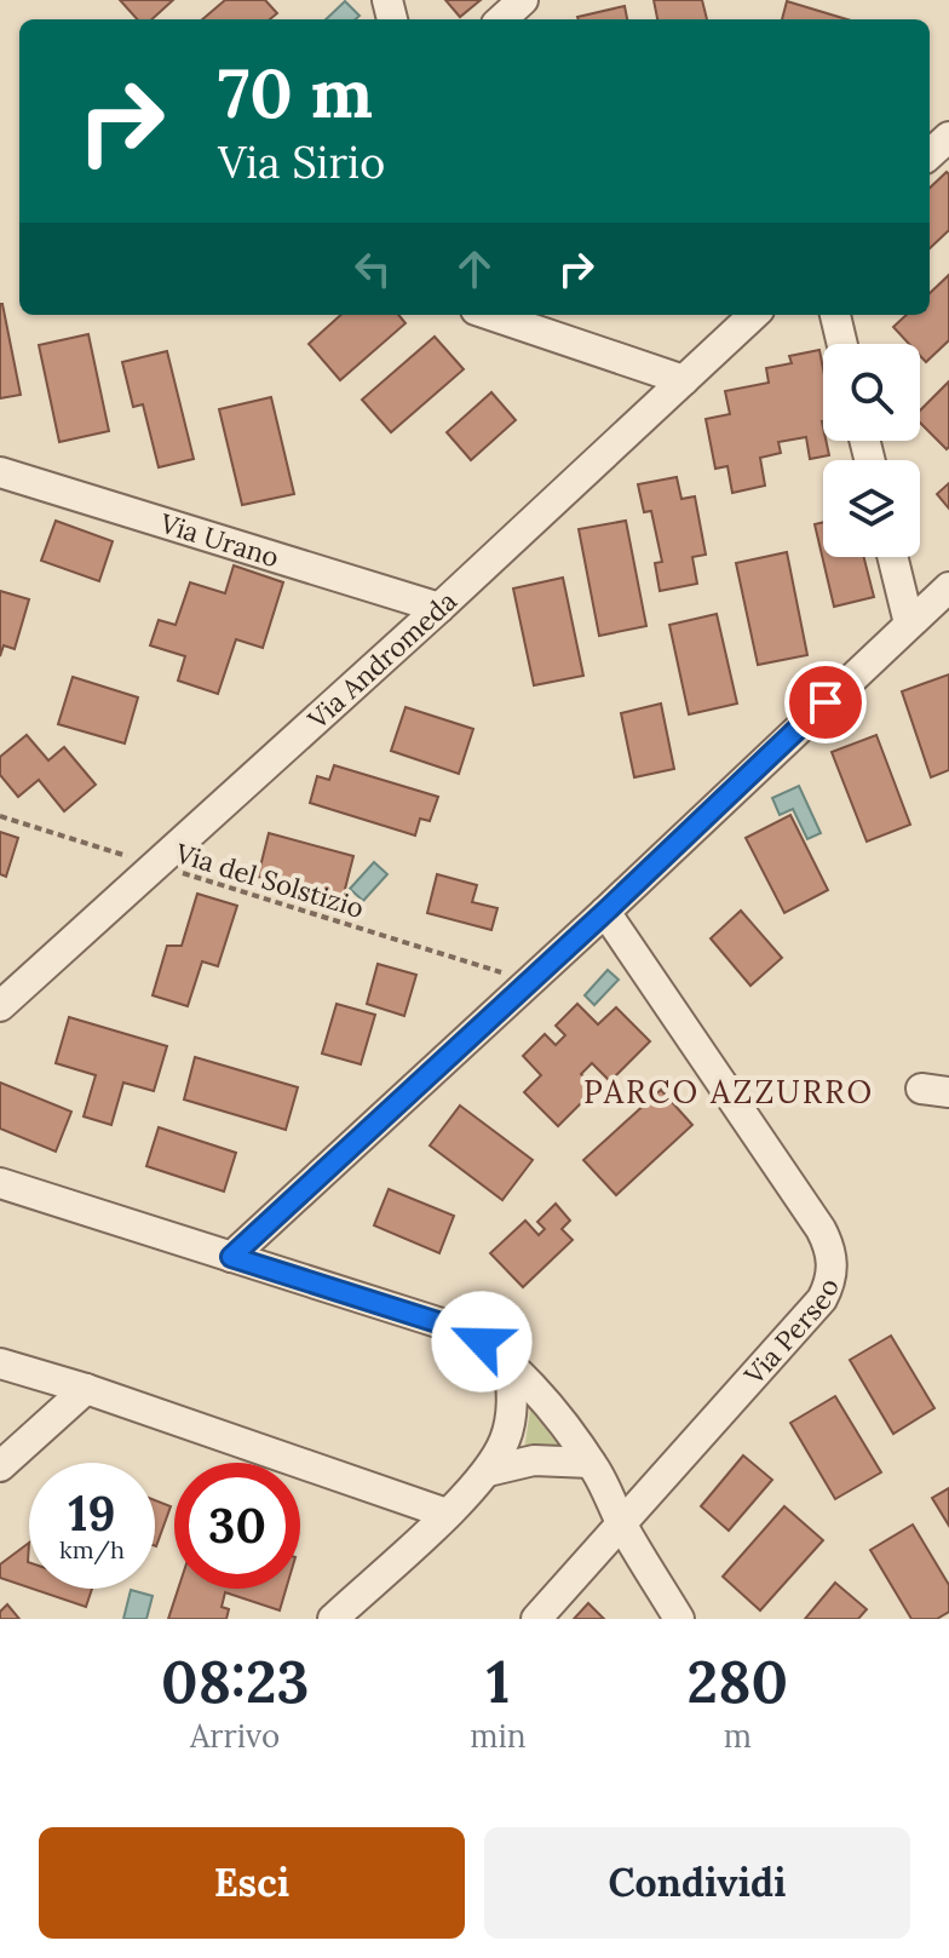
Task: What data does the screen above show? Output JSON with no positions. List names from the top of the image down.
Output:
{
  "streets": {
    "street": ["Via Urano", "Via Andromeda", "Via Perseo"],
    "path": ["Via del Solstizio"]
  },
  "crossings": [
    ["Via Urano", "Via Andromeda"],
    ["Via Andromeda", "Via del Solstizio"]
  ],
  "districts": ["PARCO AZZURRO"],
  "page": {
    "turn": ["70 m", "Via Sirio"],
    "speed": "19 km/h",
    "limit": "30",
    "eta": [
      "08:23",
      "Arrivo",
      "1",
      "min",
      "280",
      "m"
    ],
    "buttons": ["Esci", "Condividi"]
  }
}
